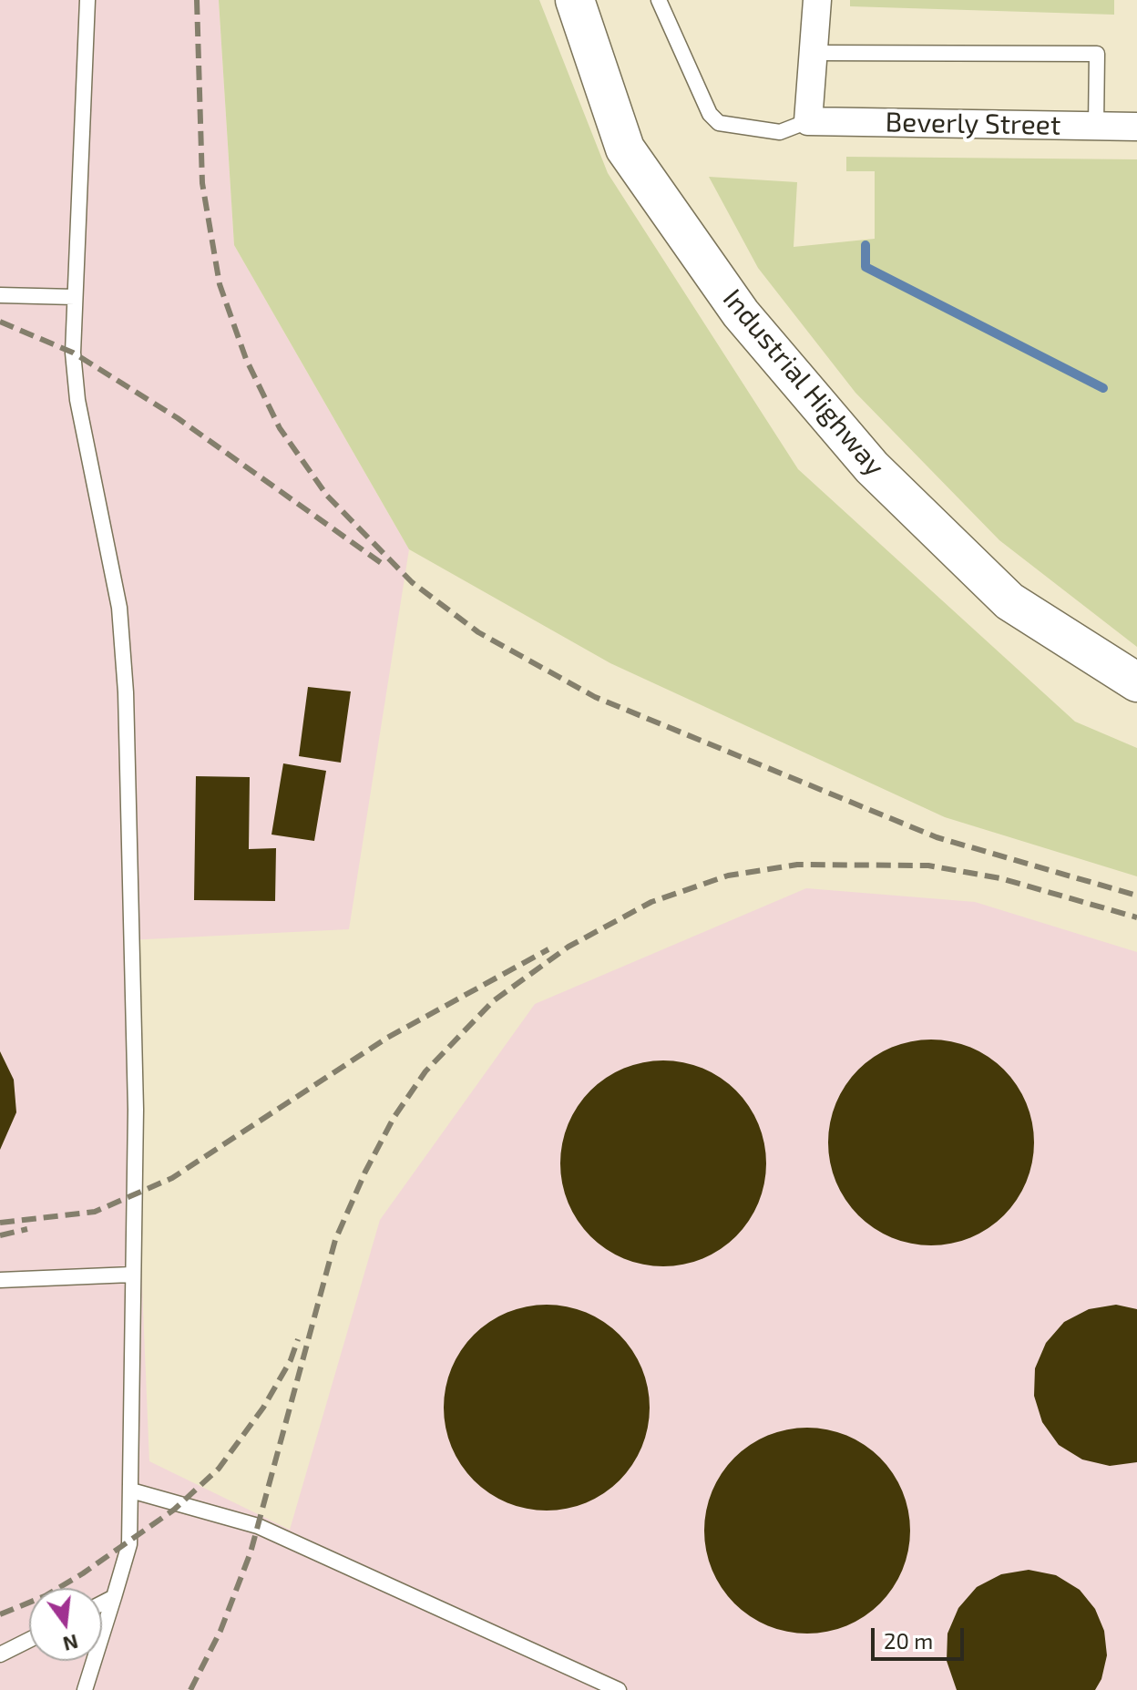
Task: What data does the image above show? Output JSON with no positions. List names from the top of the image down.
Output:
{
  "streets": {
    "main road": ["Industrial Highway"],
    "street": ["Beverly Street"]
  },
  "scale_bar": "20 m",
  "north": "bottom"
}
